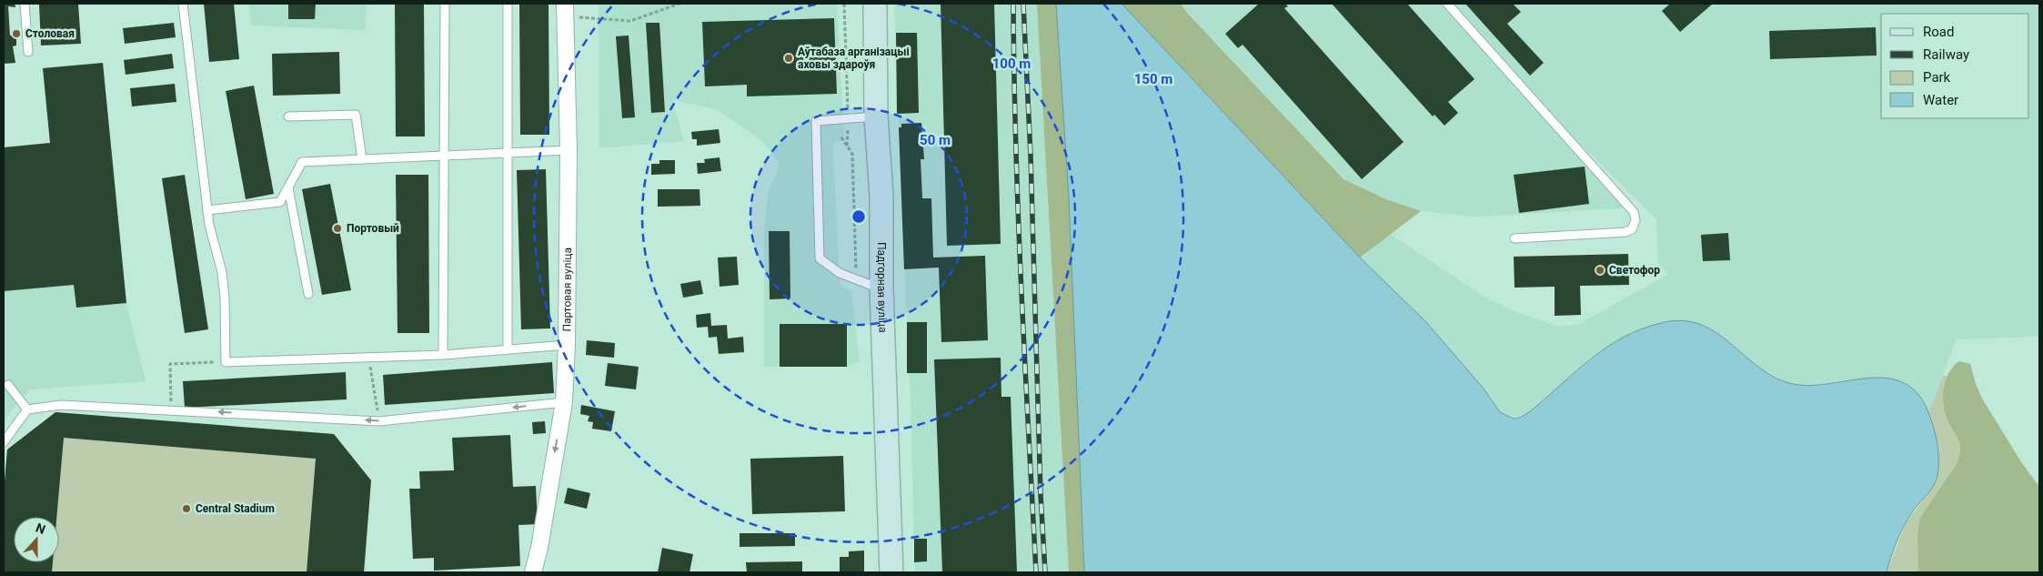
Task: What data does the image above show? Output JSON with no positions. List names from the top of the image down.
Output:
{
  "streets": {
    "street": ["Падгорная вуліца", "Партовая вуліца"]
  },
  "places": [
    "Столовая",
    "Аўтабаза арганізацыі аховы здароўя",
    "Портовый",
    "Светофор",
    "Central Stadium"
  ],
  "legend": [
    "Road",
    "Railway",
    "Park",
    "Water"
  ],
  "north": "top",
  "rings": ["100 m", "150 m", "50 m"]
}
